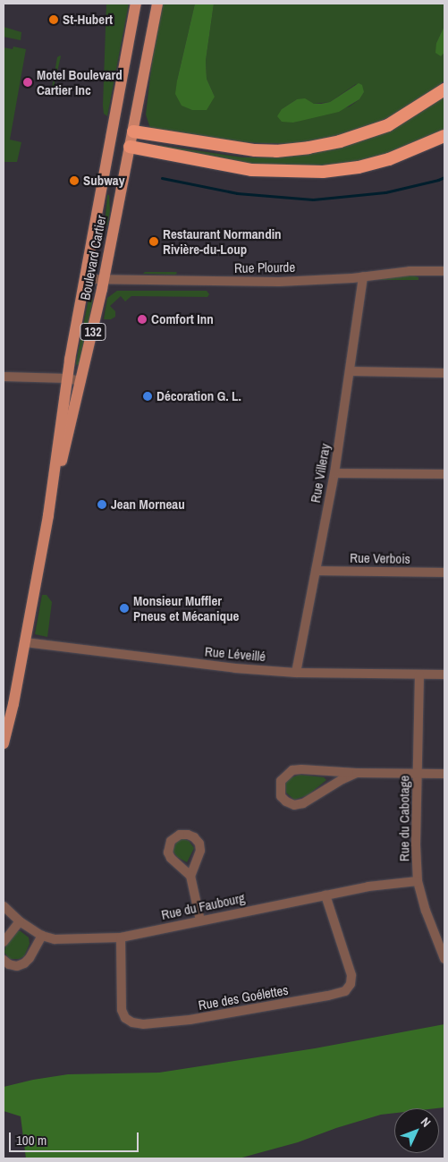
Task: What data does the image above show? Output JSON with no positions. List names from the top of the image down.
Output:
{
  "streets": {
    "main road": ["Boulevard Cartier", "132"],
    "street": [
      "Rue Plourde",
      "Rue Villeray",
      "Rue Verbois",
      "Rue Léveillé",
      "Rue du Cabotage",
      "Rue du Faubourg",
      "Rue des Goélettes"
    ]
  },
  "crossings": [
    ["Boulevard Cartier", "Rue Plourde"],
    ["Boulevard Cartier", "Rue Léveillé"],
    ["Rue Plourde", "Rue Villeray"],
    ["Rue Villeray", "Rue Verbois"],
    ["Rue Villeray", "Rue Léveillé"],
    ["Rue Léveillé", "Rue du Cabotage"],
    ["Rue du Cabotage", "Rue du Faubourg"],
    ["Rue du Faubourg", "Rue des Goélettes"]
  ],
  "places": [
    "St-Hubert",
    "Motel Boulevard Cartier Inc",
    "Subway",
    "Restaurant Normandin Rivière-du-Loup",
    "Comfort Inn",
    "Décoration G. L.",
    "Jean Morneau",
    "Monsieur Muffler Pneus et Mécanique"
  ],
  "scale_bar": "100 m",
  "north": "top right"
}
